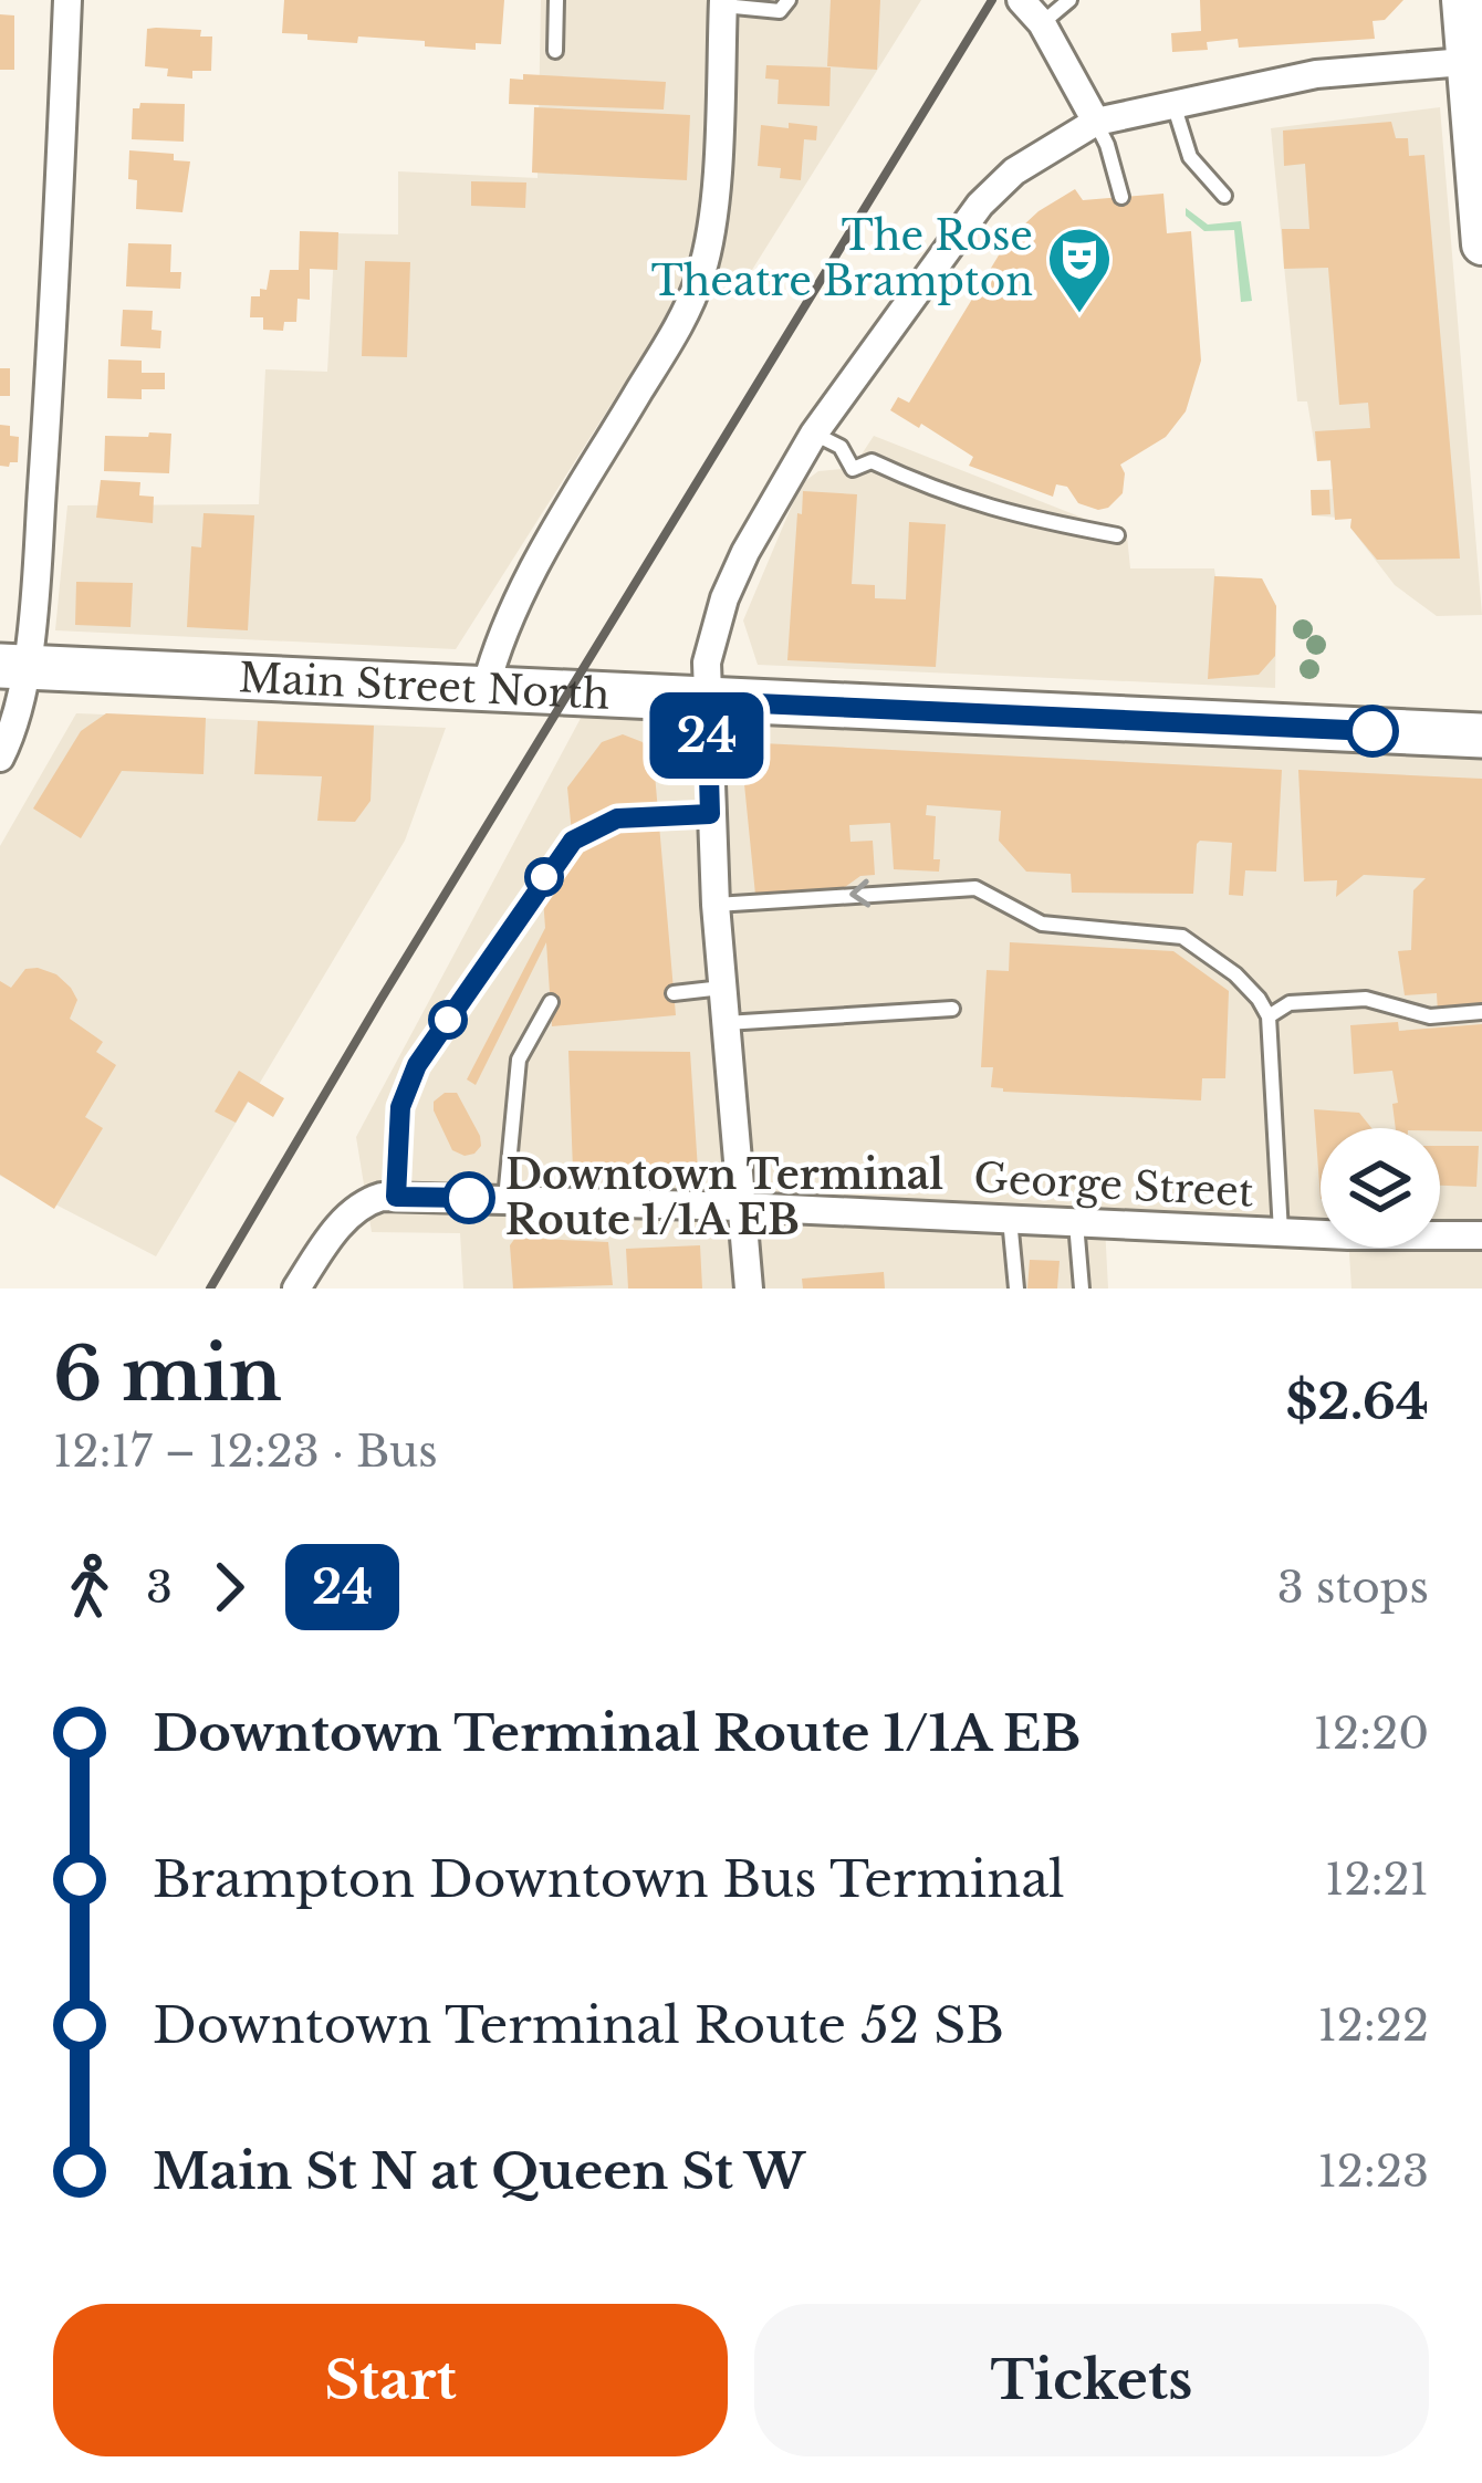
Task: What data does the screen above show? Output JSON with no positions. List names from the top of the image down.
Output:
{
  "streets": {
    "main road": ["Main Street North"],
    "street": ["George Street"]
  },
  "places": {
    "theatre": ["The Rose Theatre Brampton"],
    "other": ["Downtown Terminal Route 1/1A EB"]
  },
  "lines": ["bus line 24"],
  "page": {
    "on_map": "24",
    "heading": ["6 min", "12:17 – 12:23 · Bus", "$2.64"],
    "legs": ["3", "24", "3 stops"],
    "list": [
      {
        "name": "Downtown Terminal Route 1/1A EB",
        "value": "12:20"
      },
      {
        "name": "Brampton Downtown Bus Terminal",
        "value": "12:21"
      },
      {
        "name": "Downtown Terminal Route 52 SB",
        "value": "12:22"
      },
      {
        "name": "Main St N at Queen St W",
        "value": "12:23"
      }
    ],
    "buttons": ["Start", "Tickets"]
  }
}
